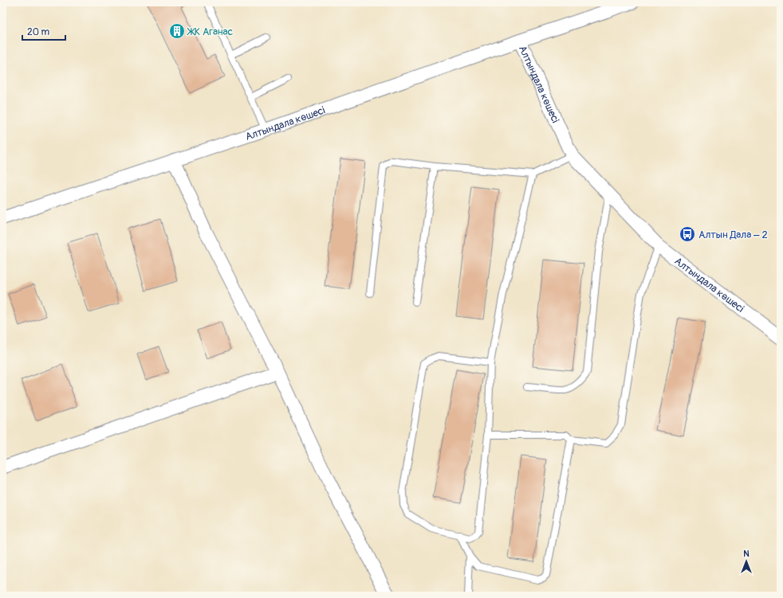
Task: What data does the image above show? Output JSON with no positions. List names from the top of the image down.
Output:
{
  "streets": {
    "street": ["Алтындала көшесі"]
  },
  "places": {
    "building": ["ЖК Аганас"],
    "bus stop": ["Алтын Дала – 2"]
  },
  "scale_bar": "20 m",
  "north": "top"
}
